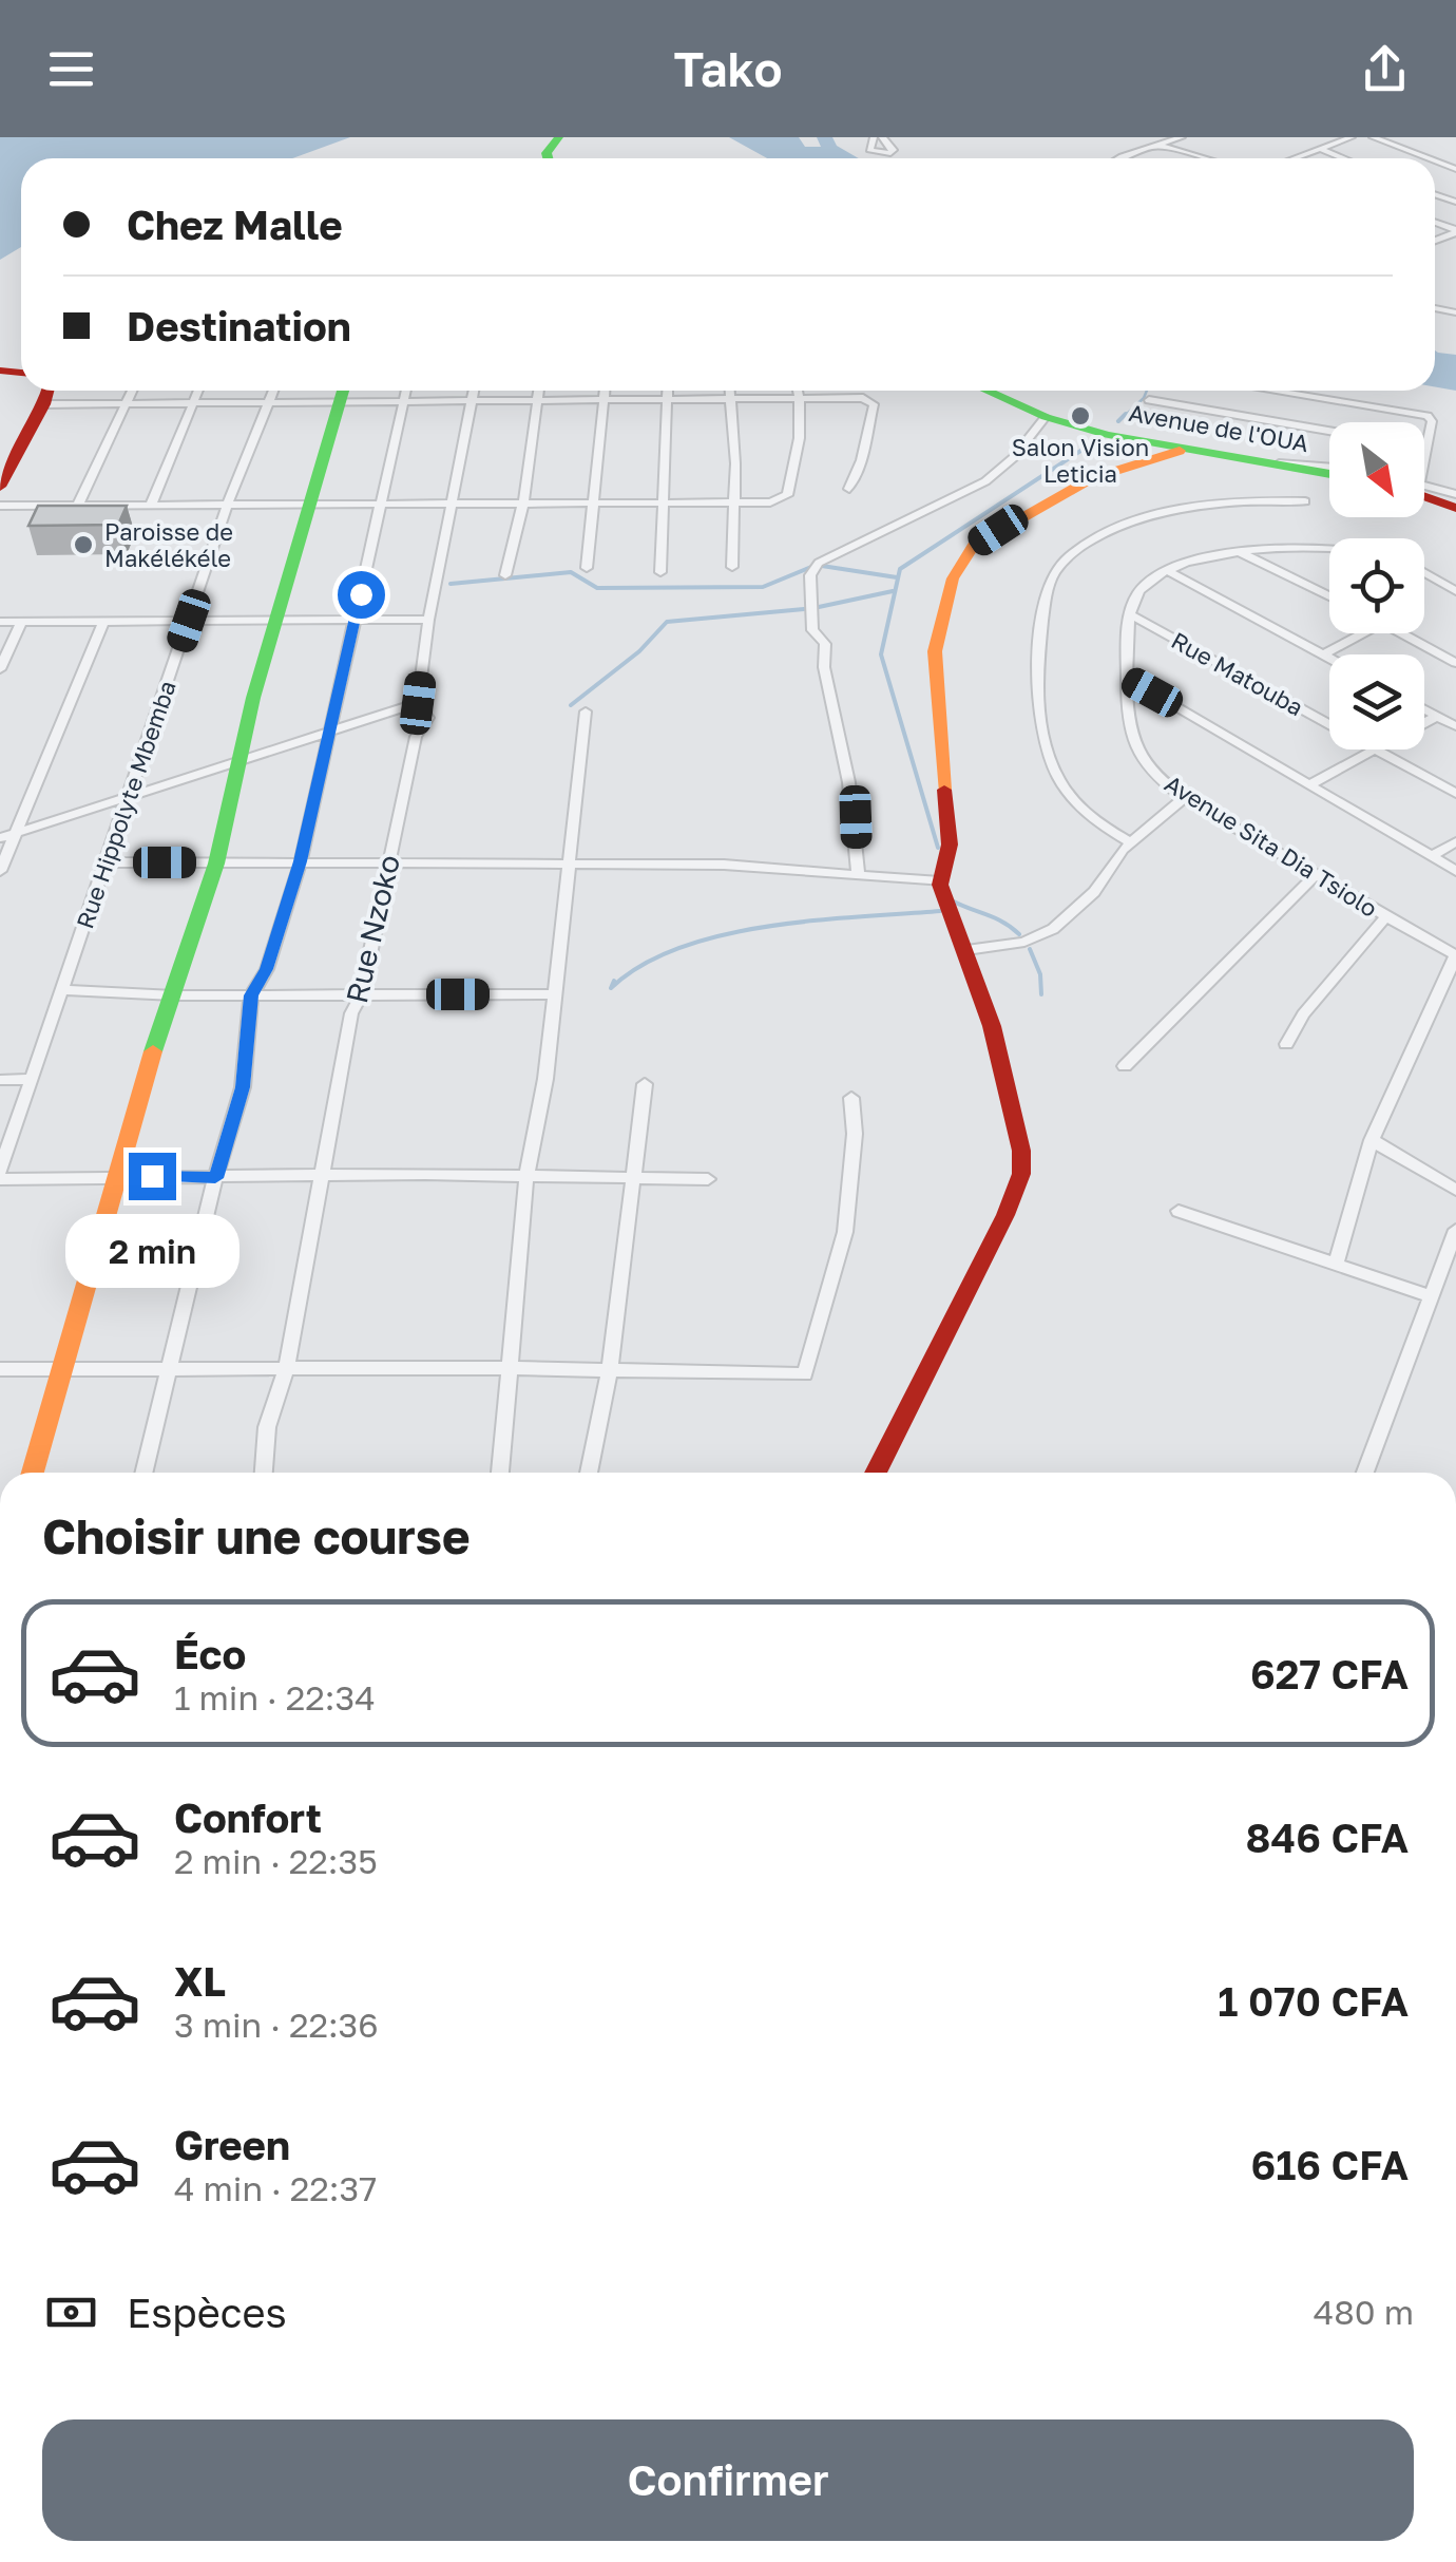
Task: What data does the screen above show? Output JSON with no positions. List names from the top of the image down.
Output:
{
  "streets": {
    "street": [
      "Avenue de l'OUA",
      "Rue Matouba",
      "Rue Hippolyte Mbemba",
      "Avenue Sita Dia Tsiolo",
      "Rue Nzoko"
    ]
  },
  "crossings": [
    ["Rue Matouba", "Avenue Sita Dia Tsiolo"]
  ],
  "places": ["Salon Vision Leticia", "Paroisse de Makélékéle"],
  "north": "bottom right",
  "page": {
    "header": "Tako",
    "banner": ["Chez Malle", "Destination"],
    "bubble": "2 min",
    "heading": "Choisir une course",
    "list": [
      {
        "name": "Éco",
        "note": "1 min · 22:34",
        "value": "627 CFA"
      },
      {
        "name": "Confort",
        "note": "2 min · 22:35",
        "value": "846 CFA"
      },
      {
        "name": "XL",
        "note": "3 min · 22:36",
        "value": "1 070 CFA"
      },
      {
        "name": "Green",
        "note": "4 min · 22:37",
        "value": "616 CFA"
      }
    ],
    "pay": ["Espèces", "480 m"],
    "buttons": "Confirmer"
  }
}
